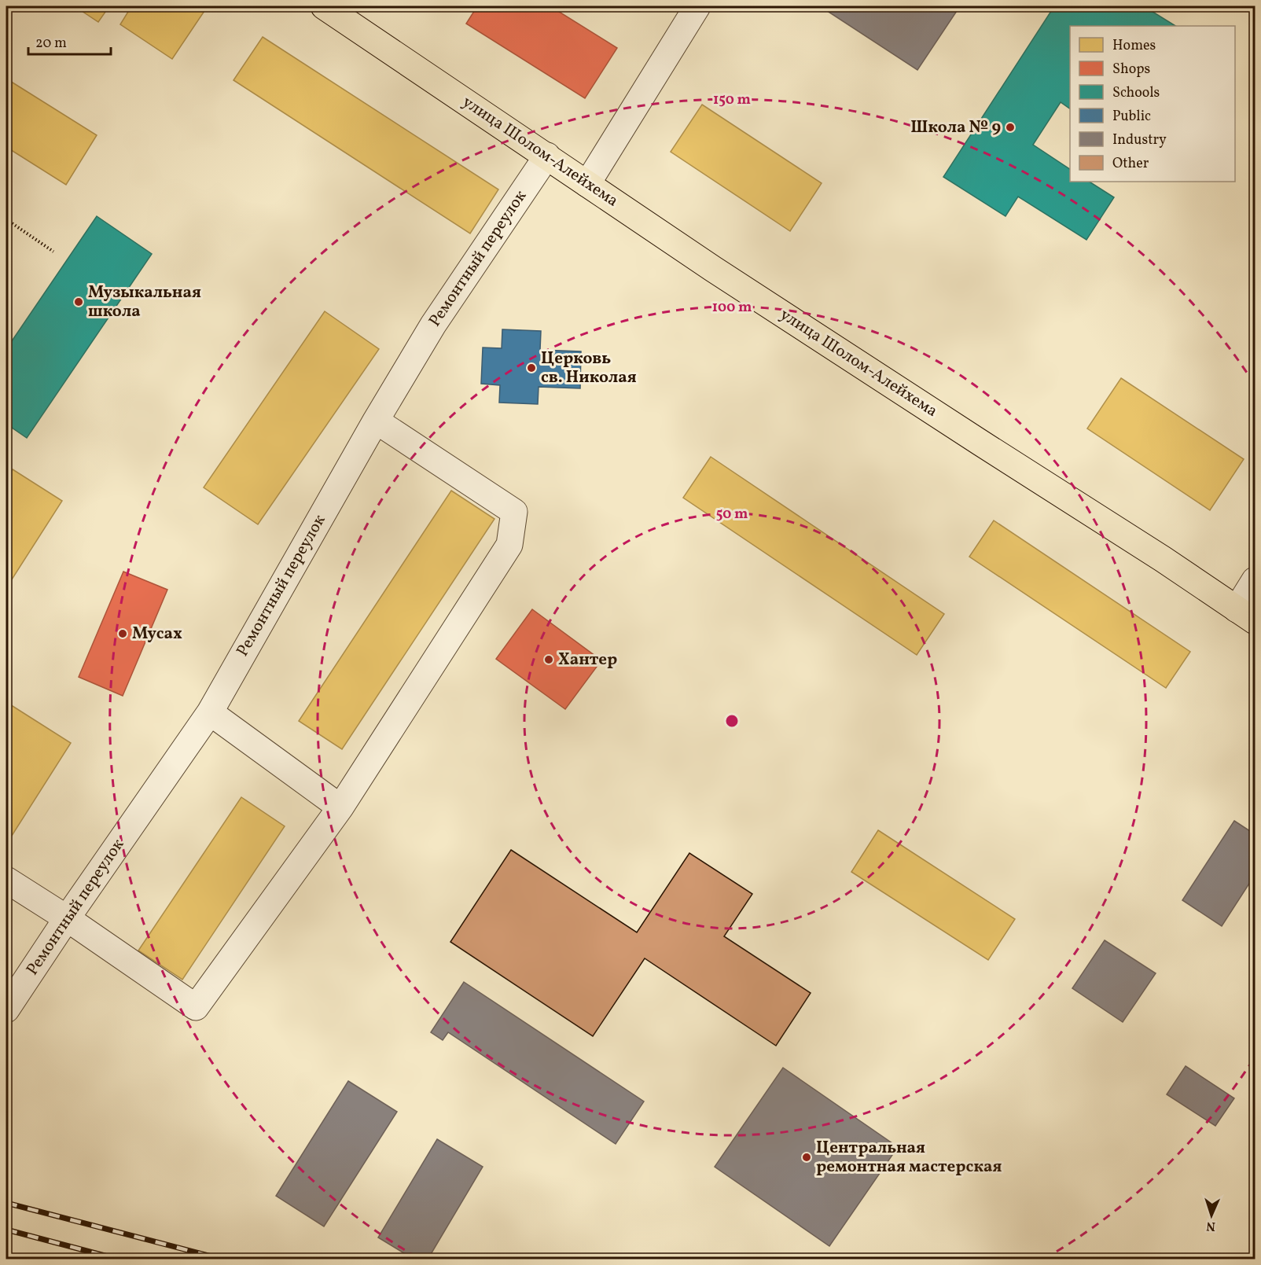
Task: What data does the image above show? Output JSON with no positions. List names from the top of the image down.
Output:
{
  "streets": {
    "main road": ["улица Шолом-Алейхема"],
    "street": ["Ремонтный переулок"]
  },
  "crossings": [
    ["улица Шолом-Алейхема", "Ремонтный переулок"]
  ],
  "places": [
    "Школа № 9",
    "Музыкальная школа",
    "Церковь св. Николая",
    "Мусах",
    "Хантер",
    "Центральная ремонтная мастерская"
  ],
  "legend": [
    "Homes",
    "Shops",
    "Schools",
    "Public",
    "Industry",
    "Other"
  ],
  "scale_bar": "20 m",
  "north": "bottom",
  "rings": ["150 m", "100 m", "50 m"]
}
